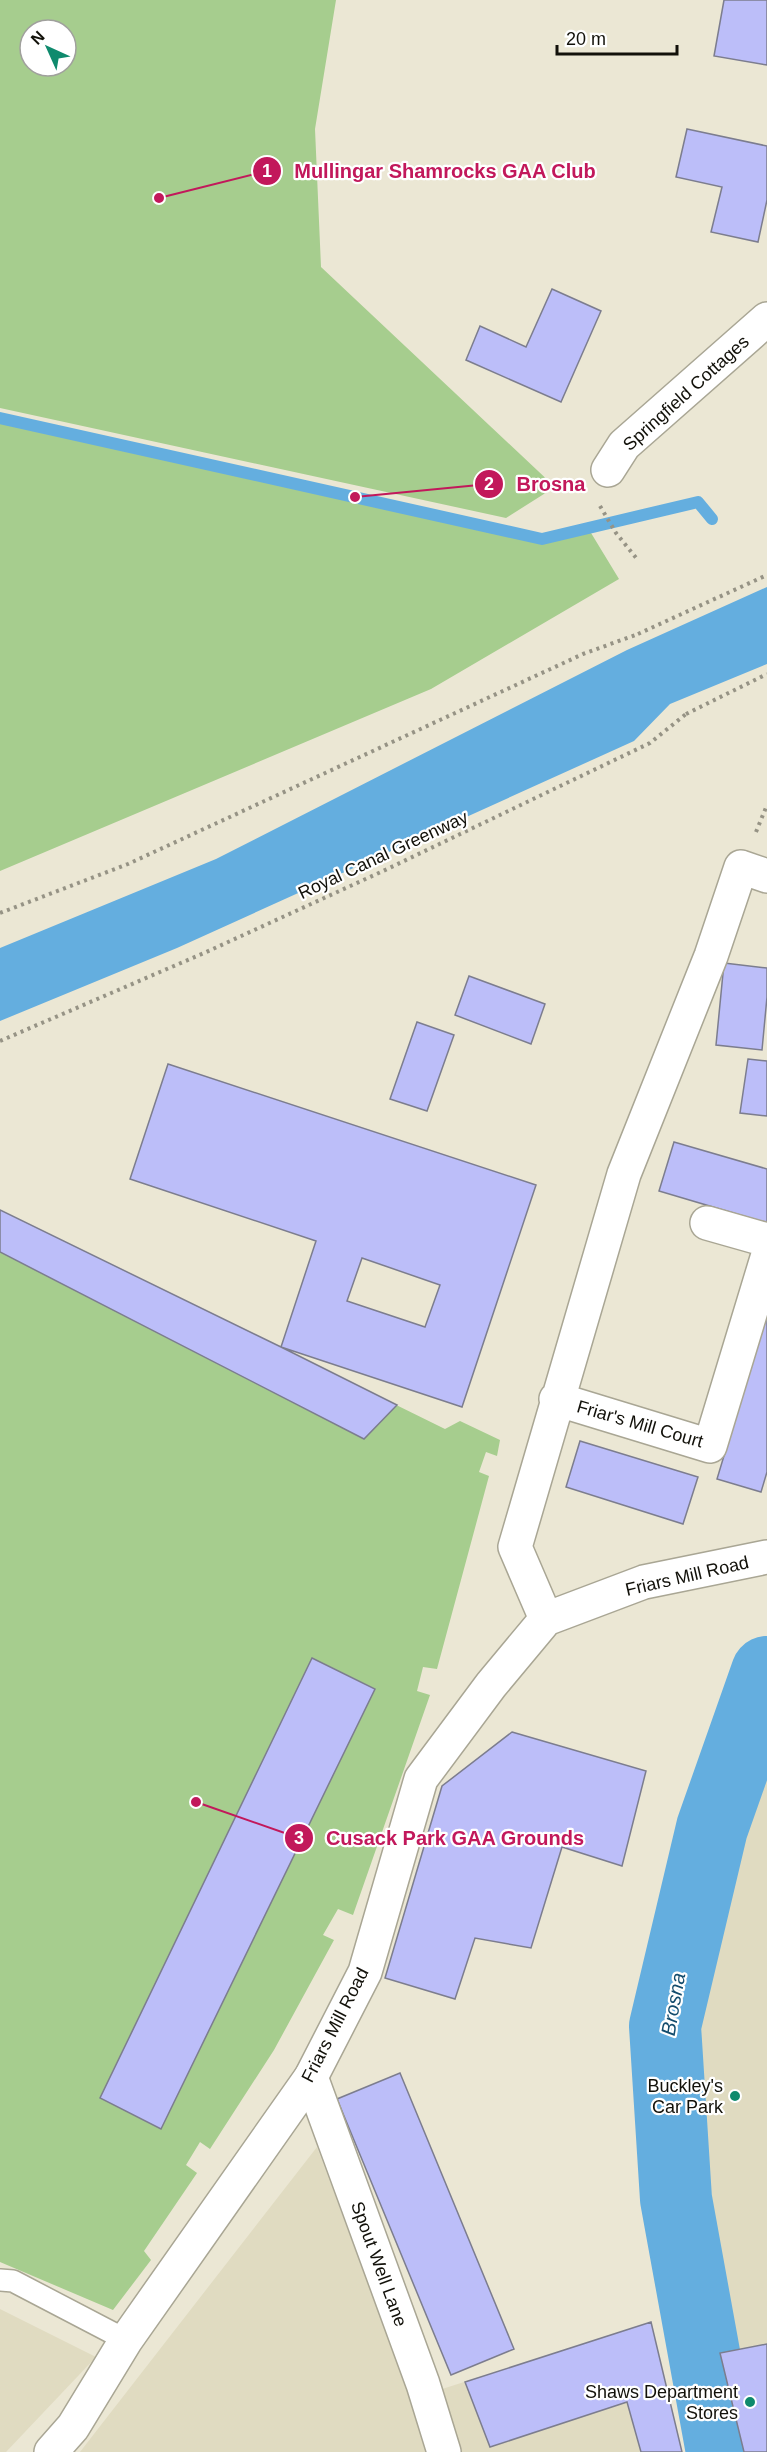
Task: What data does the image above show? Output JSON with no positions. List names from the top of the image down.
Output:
{
  "streets": {
    "street": [
      "Springfield Cottages",
      "Friar's Mill Court",
      "Friars Mill Road",
      "Spout Well Lane"
    ],
    "path": ["Royal Canal Greenway"]
  },
  "crossings": [
    ["Friars Mill Road", "Spout Well Lane"]
  ],
  "water": ["Brosna"],
  "places": [
    "Mullingar Shamrocks GAA Club",
    "Brosna",
    "Cusack Park GAA Grounds",
    "Buckley's Car Park",
    "Shaws Department Stores"
  ],
  "scale_bar": "20 m",
  "north": "top left"
}
